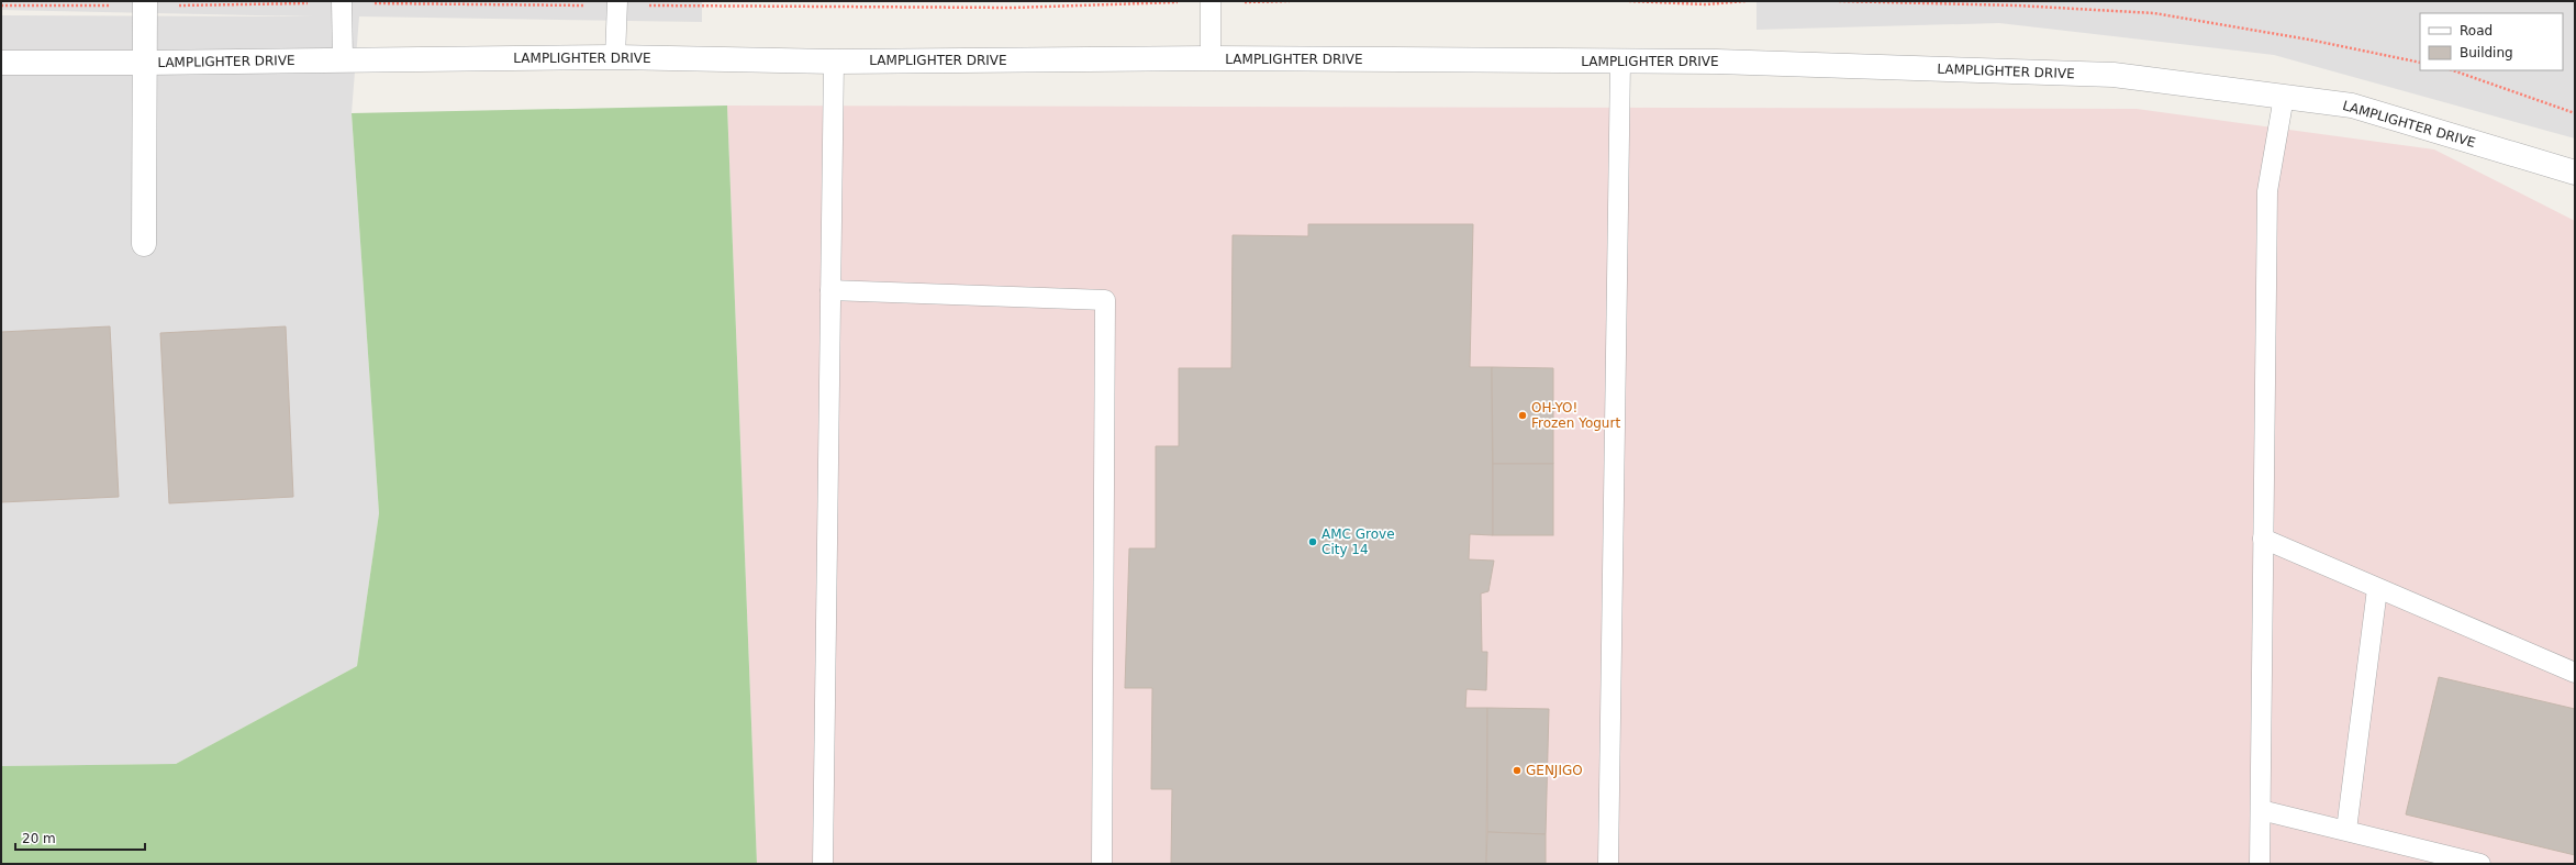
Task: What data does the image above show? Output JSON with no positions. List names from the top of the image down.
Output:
{
  "streets": {
    "street": ["LAMPLIGHTER DRIVE"]
  },
  "places": ["OH-YO! Frozen Yogurt", "AMC Grove City 14", "GENJIGO"],
  "legend": ["Road", "Building"],
  "scale_bar": "20 m"
}
